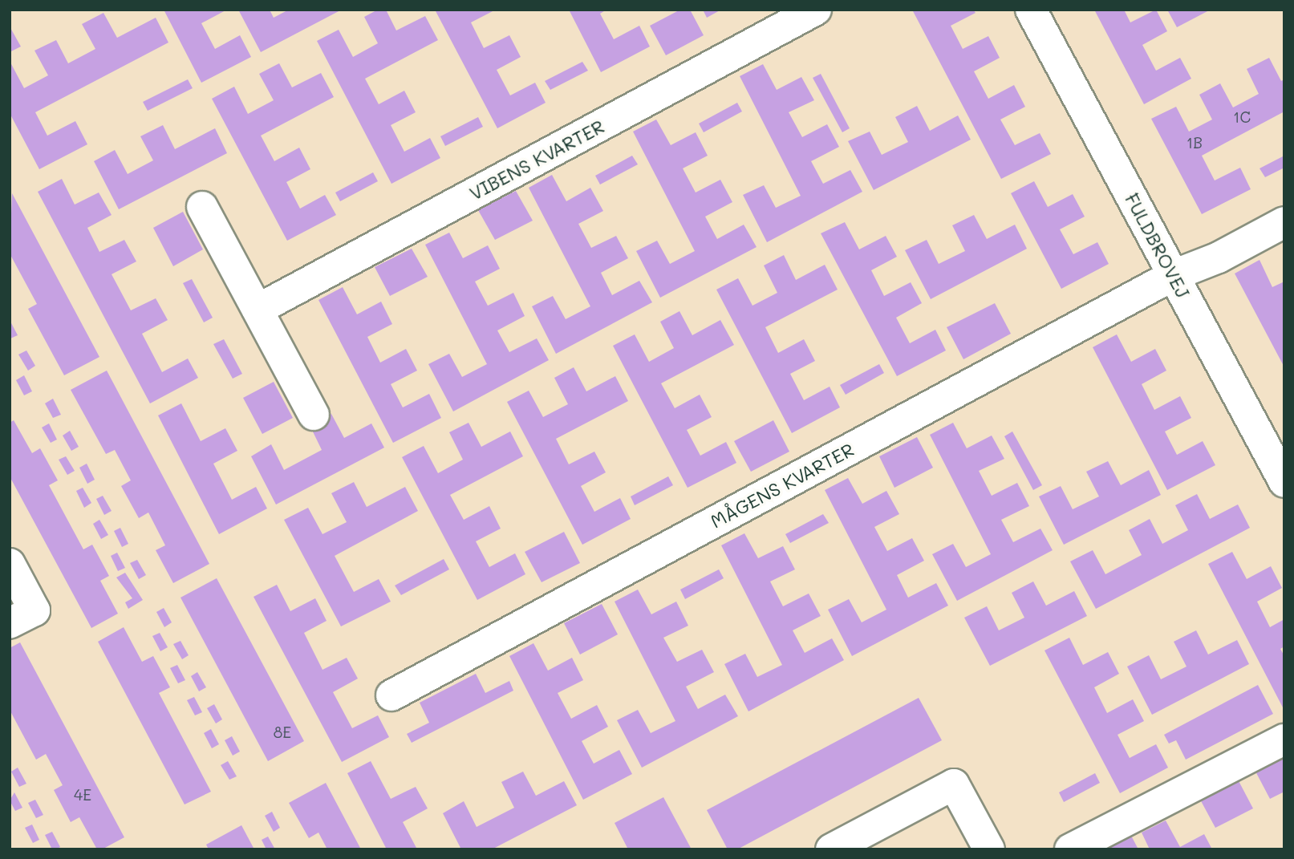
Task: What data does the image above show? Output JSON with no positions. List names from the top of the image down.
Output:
{
  "streets": {
    "street": ["VIBENS KVARTER", "FULDBROVEJ", "MÅGENS KVARTER"]
  },
  "crossings": [
    ["FULDBROVEJ", "MÅGENS KVARTER"]
  ],
  "house_numbers": [
    "1C",
    "1B",
    "8E",
    "4E"
  ]
}
